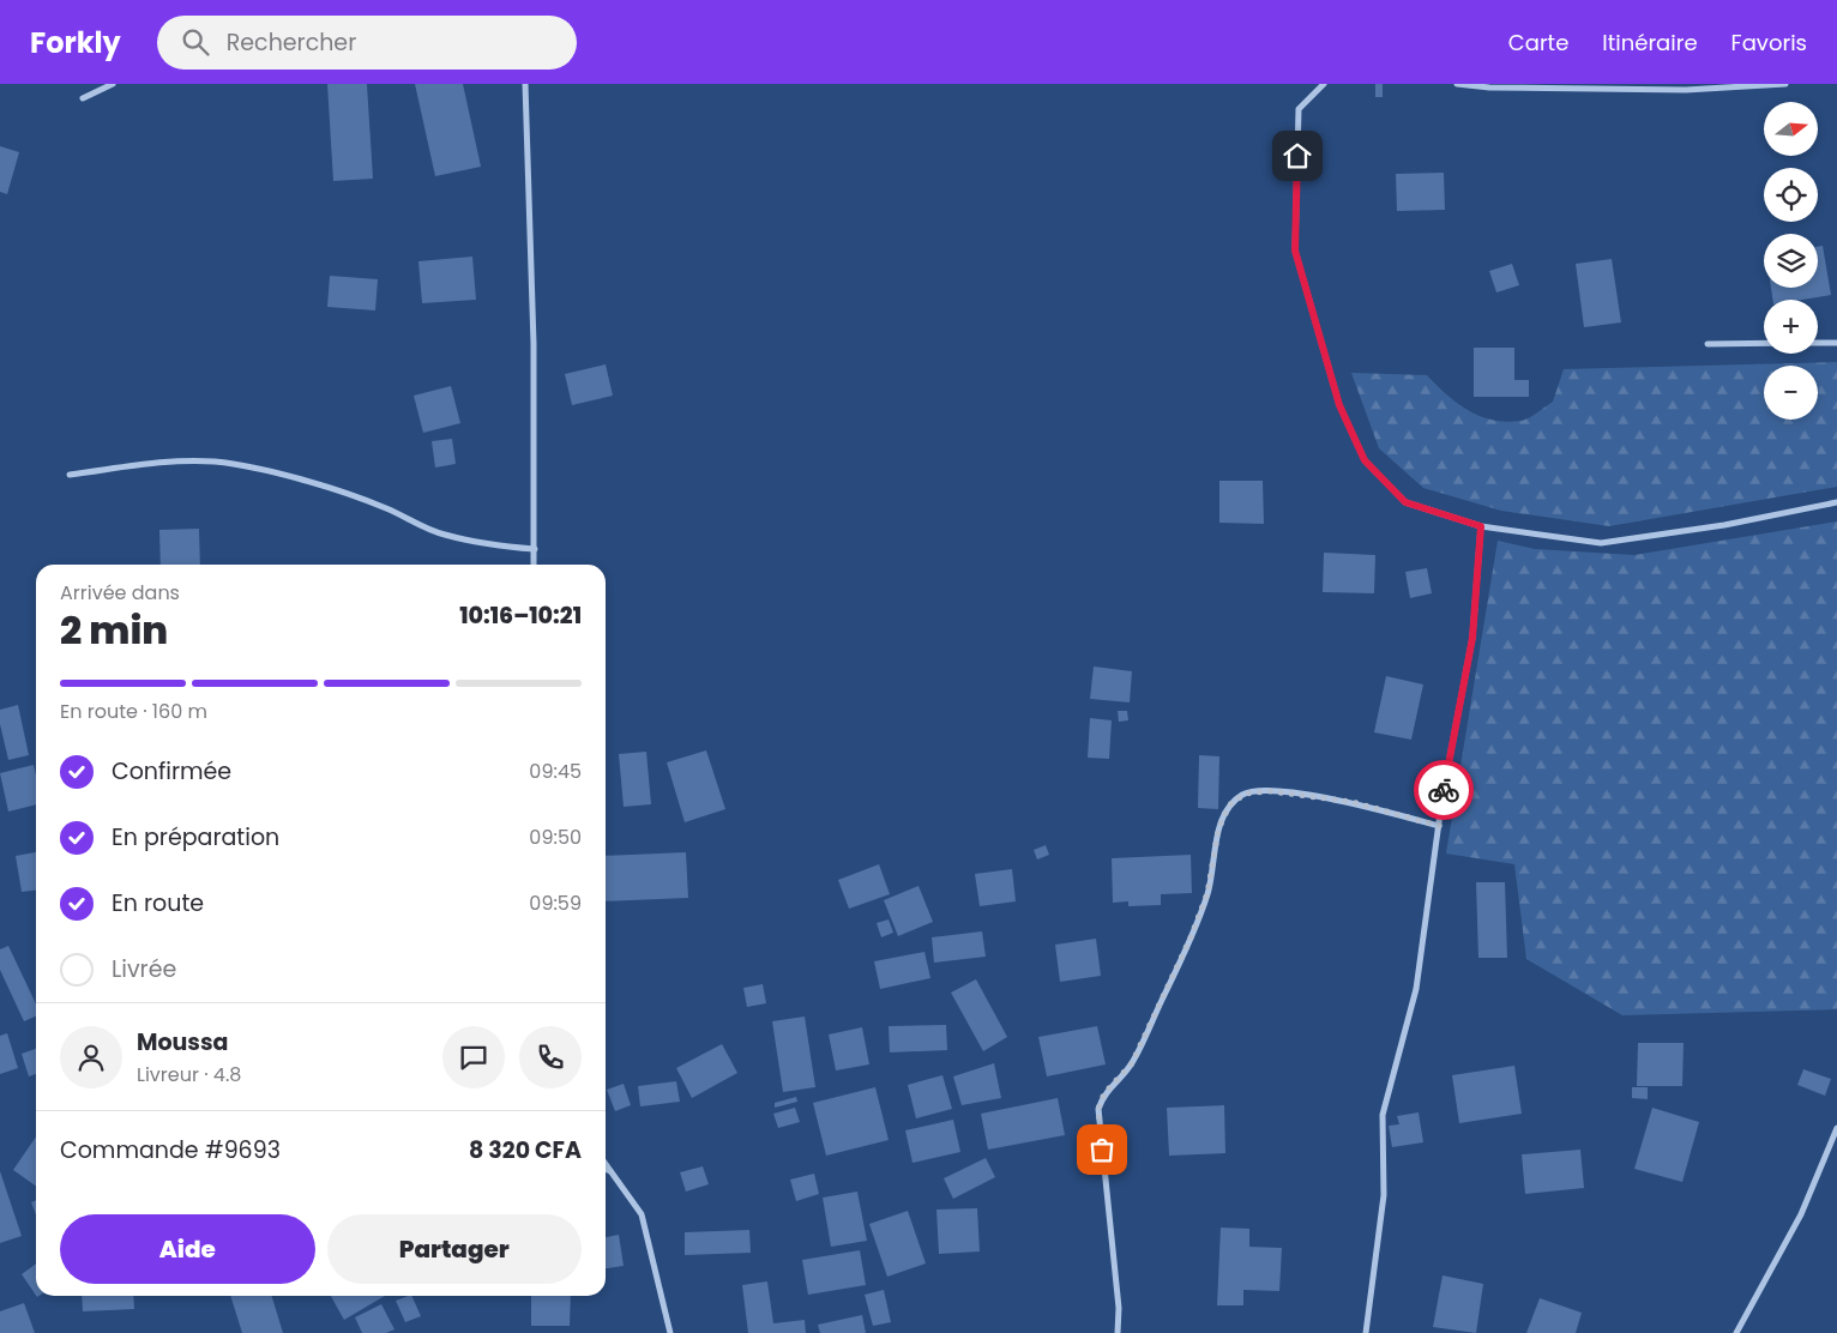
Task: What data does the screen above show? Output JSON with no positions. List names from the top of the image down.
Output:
{
  "north": "right",
  "page": {
    "header": "Forkly",
    "search": "Rechercher",
    "nav": ["Carte", "Itinéraire", "Favoris"],
    "map_buttons": ["+", "−"],
    "heading": ["2 min", "Arrivée dans", "10:16–10:21"],
    "panel": [
      "Moussa",
      "Livreur · 4.8",
      "Commande #9693",
      "8 320 CFA"
    ],
    "bar": "En route · 160 m",
    "list": [
      ["Confirmée", "09:45"],
      ["En préparation", "09:50"],
      ["En route", "09:59"],
      "Livrée"
    ],
    "buttons": ["Aide", "Partager"]
  }
}
